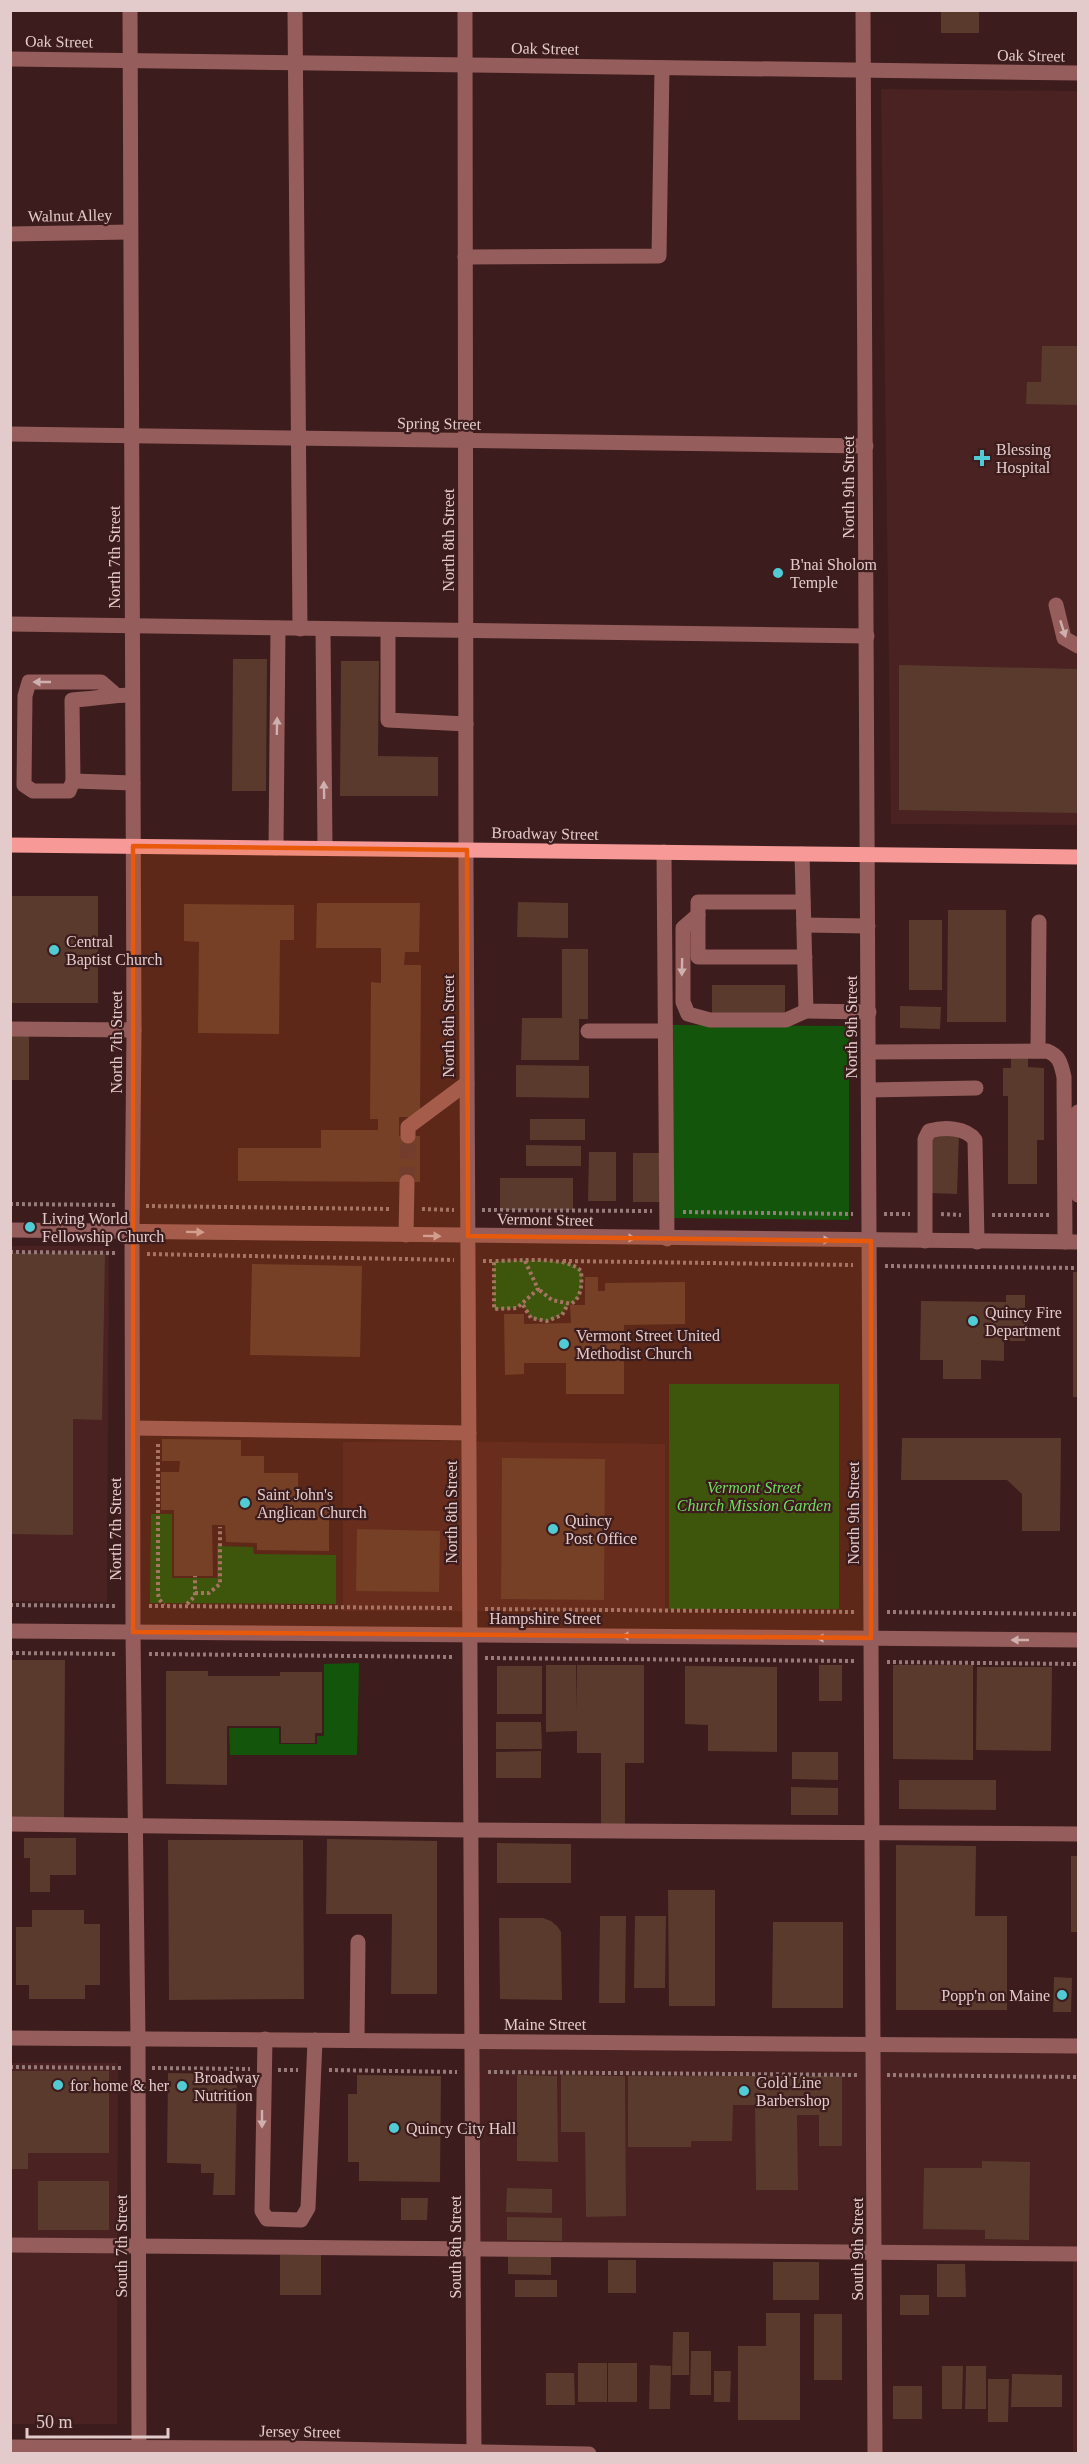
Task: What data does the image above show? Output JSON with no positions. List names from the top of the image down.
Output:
{
  "streets": {
    "main road": ["Broadway Street"],
    "street": [
      "Oak Street",
      "Walnut Alley",
      "Spring Street",
      "North 9th Street",
      "North 8th Street",
      "North 7th Street",
      "Vermont Street",
      "Hampshire Street",
      "Maine Street",
      "South 7th Street",
      "South 8th Street",
      "South 9th Street",
      "Jersey Street"
    ]
  },
  "crossings": [
    ["Oak Street", "North 9th Street"],
    ["Oak Street", "North 8th Street"],
    ["Oak Street", "North 7th Street"],
    ["Walnut Alley", "North 7th Street"],
    ["Spring Street", "North 9th Street"],
    ["Spring Street", "North 8th Street"],
    ["Spring Street", "North 7th Street"],
    ["North 9th Street", "Broadway Street"],
    ["North 9th Street", "Vermont Street"],
    ["North 9th Street", "Hampshire Street"],
    ["North 9th Street", "Maine Street"],
    ["North 9th Street", "South 9th Street"],
    ["North 8th Street", "Broadway Street"],
    ["North 8th Street", "Vermont Street"],
    ["North 8th Street", "Hampshire Street"],
    ["North 8th Street", "Maine Street"],
    ["North 8th Street", "South 8th Street"],
    ["North 7th Street", "Broadway Street"],
    ["North 7th Street", "Vermont Street"],
    ["North 7th Street", "Hampshire Street"],
    ["North 7th Street", "Maine Street"],
    ["North 7th Street", "South 7th Street"],
    ["Maine Street", "South 7th Street"],
    ["Maine Street", "South 8th Street"],
    ["Maine Street", "South 9th Street"],
    ["South 7th Street", "Jersey Street"],
    ["South 8th Street", "Jersey Street"]
  ],
  "one_way": ["Vermont Street", "Hampshire Street"],
  "parks": ["Vermont Street Church Mission Garden"],
  "places": {
    "health": ["Blessing Hospital"],
    "other": [
      "B'nai Sholom Temple",
      "Central Baptist Church",
      "Living World Fellowship Church",
      "Quincy Fire Department",
      "Vermont Street United Methodist Church",
      "Saint John's Anglican Church",
      "Quincy Post Office",
      "Popp'n on Maine",
      "for home & her",
      "Broadway Nutrition",
      "Gold Line Barbershop",
      "Quincy City Hall"
    ]
  },
  "scale_bar": "50 m"
}
